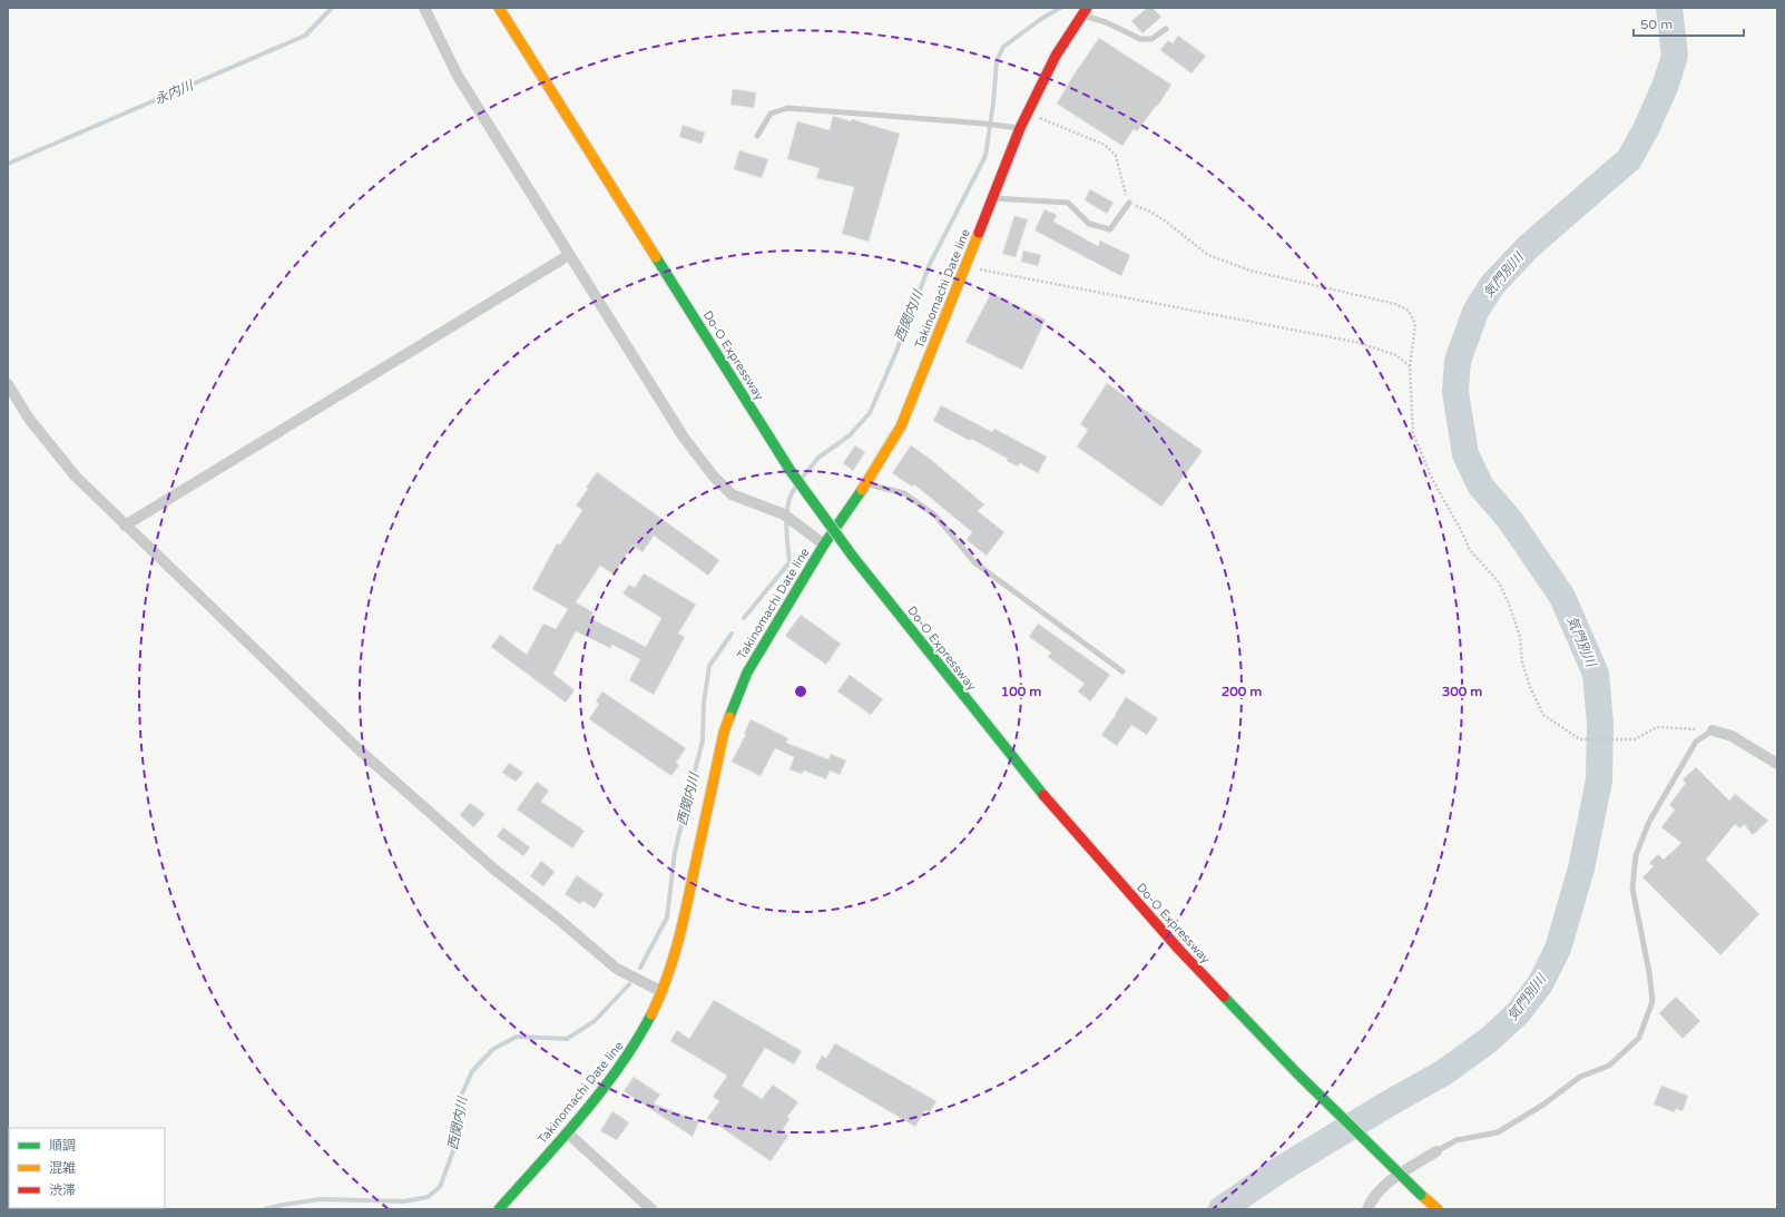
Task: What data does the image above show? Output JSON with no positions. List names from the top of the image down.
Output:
{
  "streets": {
    "main road": ["Takinomachi Date line", "Do-O Expressway"]
  },
  "water": ["永内川", "気門別川", "西関内川"],
  "legend": ["順調", "混雑", "渋滞"],
  "scale_bar": "50 m",
  "rings": ["100 m", "200 m", "300 m"]
}
